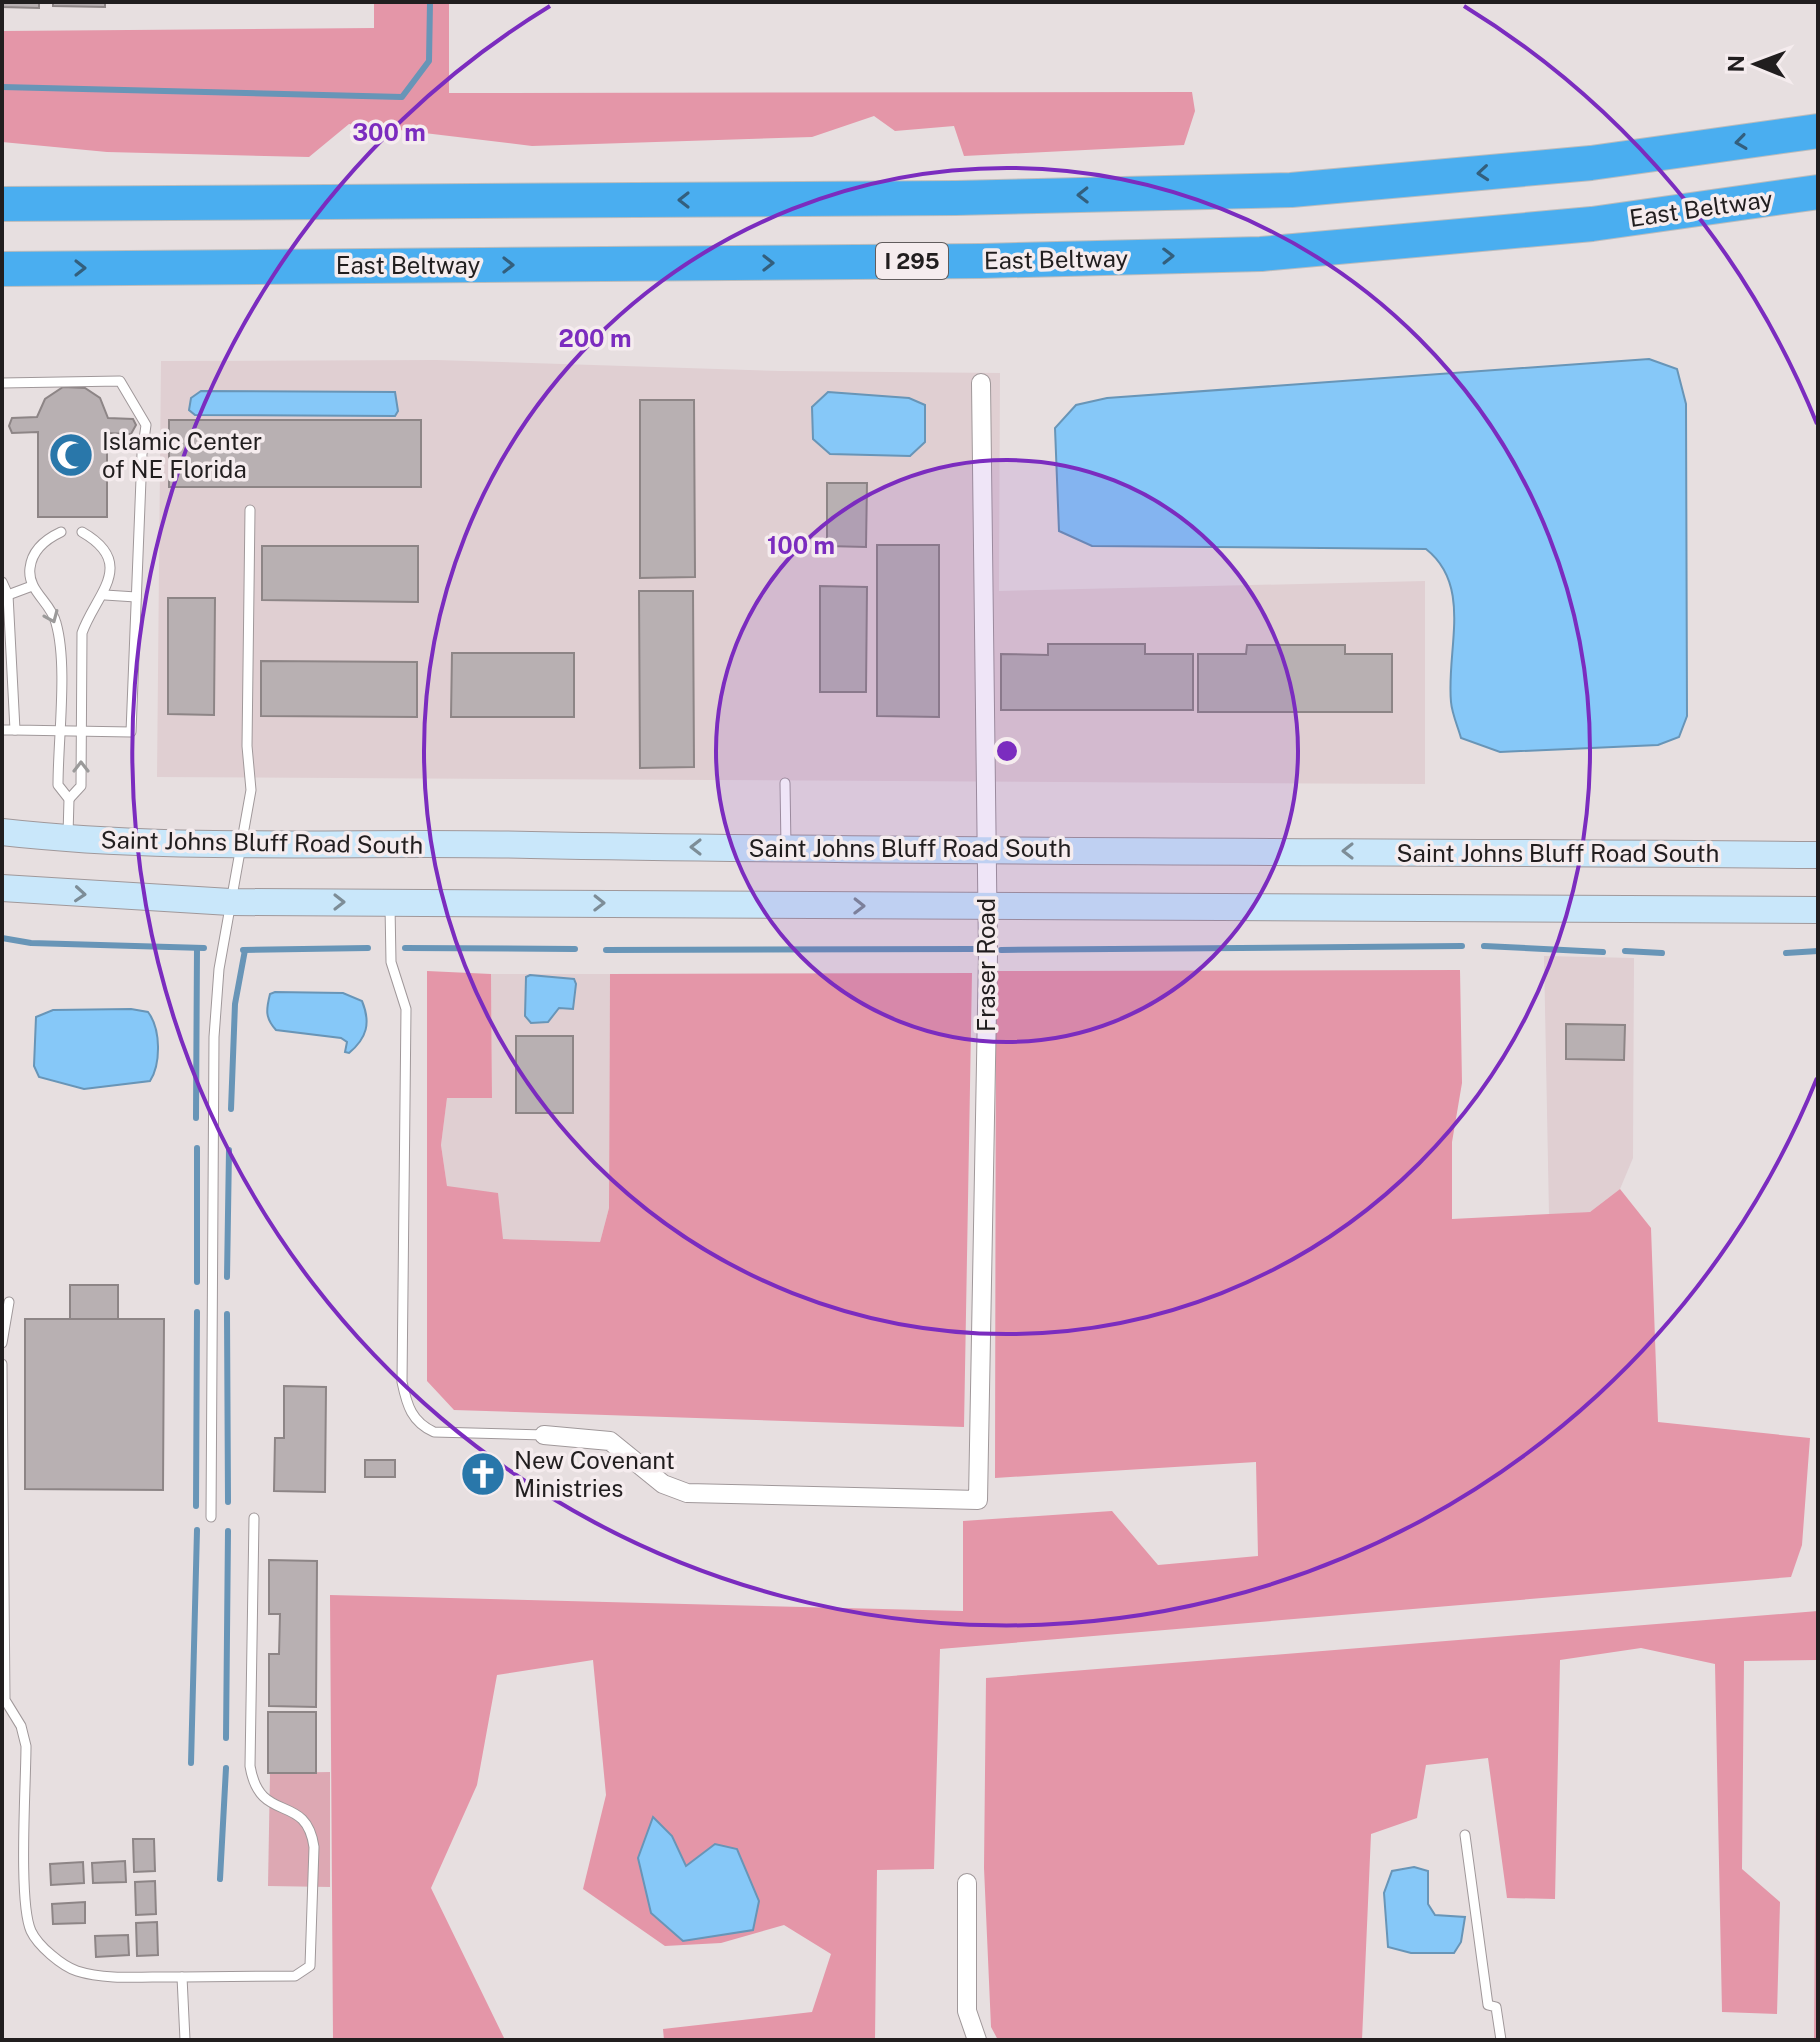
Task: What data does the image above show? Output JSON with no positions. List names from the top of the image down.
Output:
{
  "streets": {
    "highway": ["East Beltway", "I 295"],
    "main road": ["Saint Johns Bluff Road South"],
    "street": ["Fraser Road"]
  },
  "crossings": [
    ["Saint Johns Bluff Road South", "Fraser Road"]
  ],
  "places": {
    "mosque": ["Islamic Center of NE Florida"],
    "church": ["New Covenant Ministries"]
  },
  "north": "left",
  "rings": ["300 m", "200 m", "100 m"]
}
